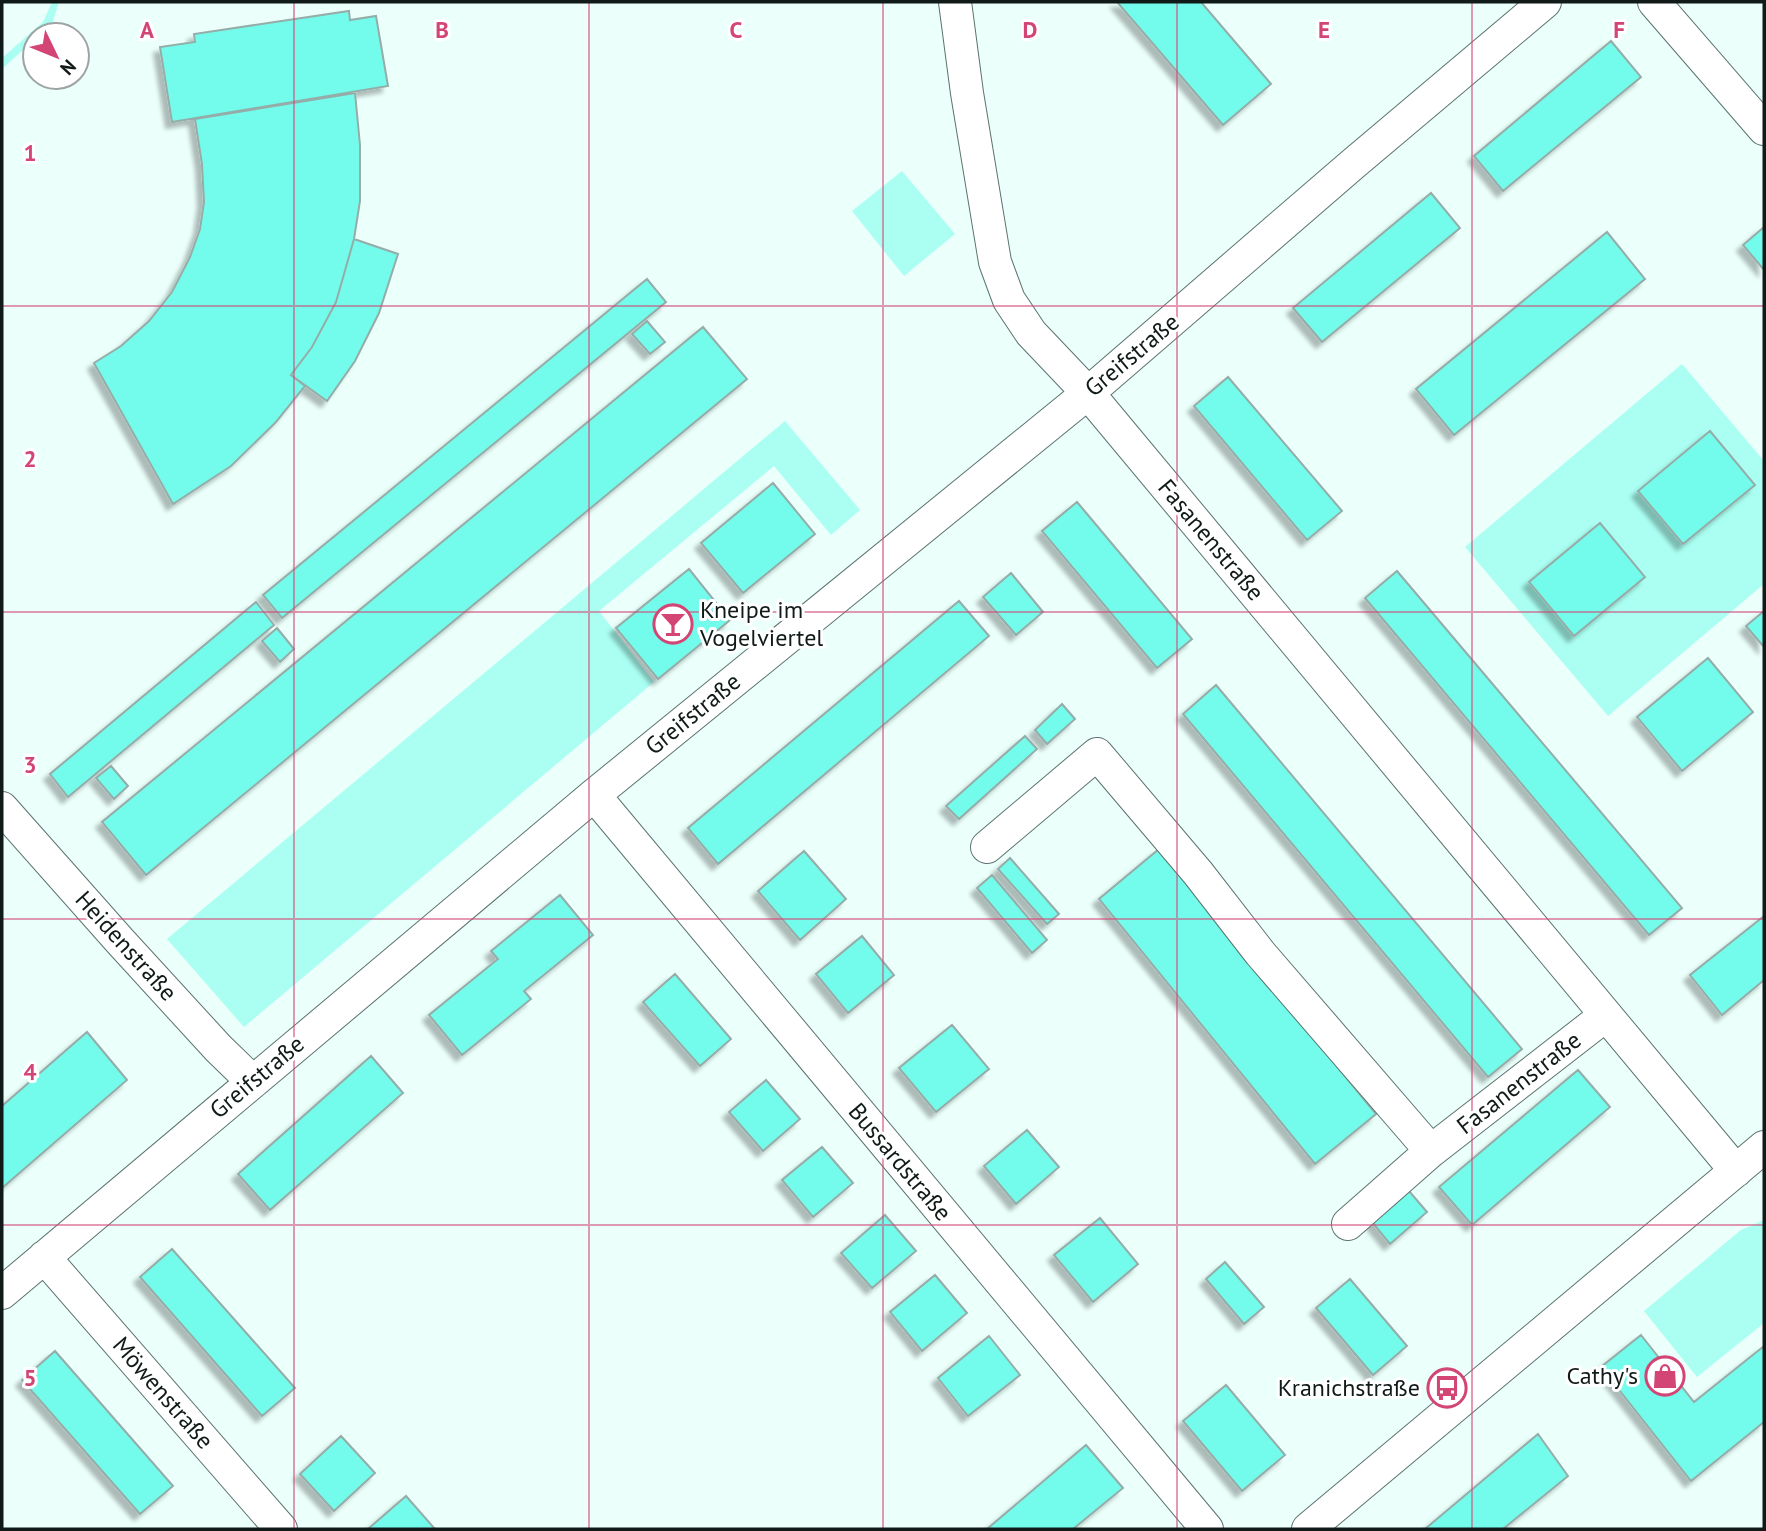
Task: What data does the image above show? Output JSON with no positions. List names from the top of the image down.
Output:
{
  "streets": {
    "street": [
      "Greifstraße",
      "Fasanenstraße",
      "Heidenstraße",
      "Bussardstraße",
      "Möwenstraße"
    ]
  },
  "crossings": [
    ["Greifstraße", "Fasanenstraße"],
    ["Greifstraße", "Heidenstraße"],
    ["Greifstraße", "Bussardstraße"],
    ["Greifstraße", "Möwenstraße"]
  ],
  "places": {
    "bar": ["Kneipe im Vogelviertel"],
    "shop": ["Cathy's"],
    "bus stop": ["Kranichstraße"]
  },
  "north": "bottom right",
  "grid": {
    "columns": [
      "A",
      "B",
      "C",
      "D",
      "E",
      "F"
    ],
    "rows": [
      "1",
      "2",
      "3",
      "4",
      "5"
    ]
  }
}
